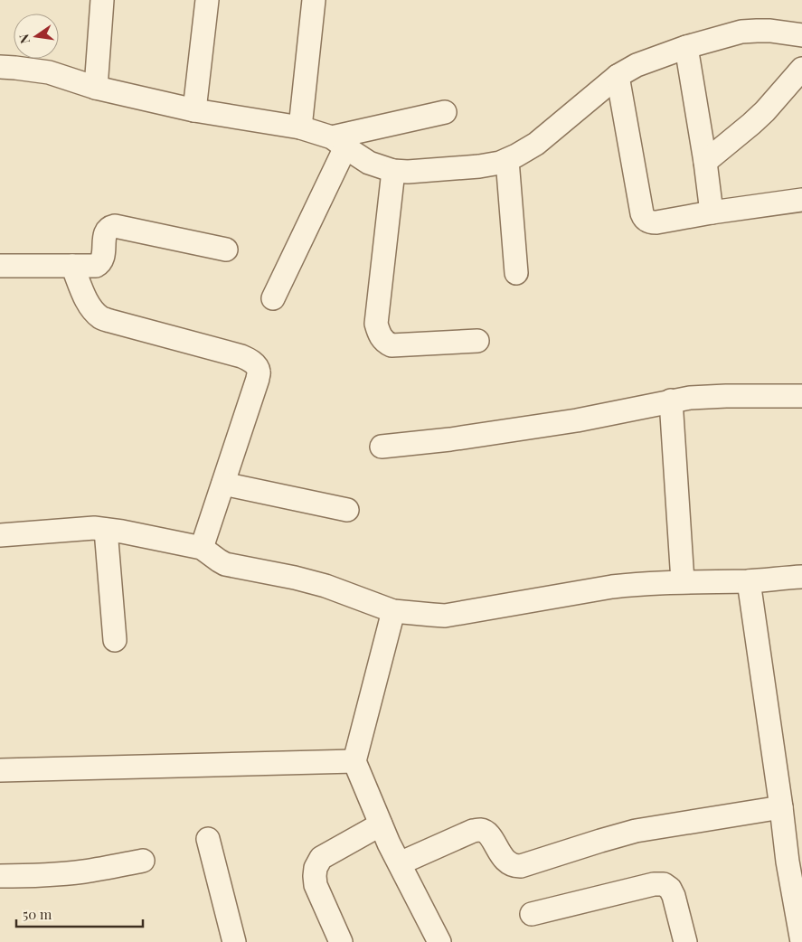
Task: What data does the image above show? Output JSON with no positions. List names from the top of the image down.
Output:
{
  "scale_bar": "50 m",
  "north": "left"
}
